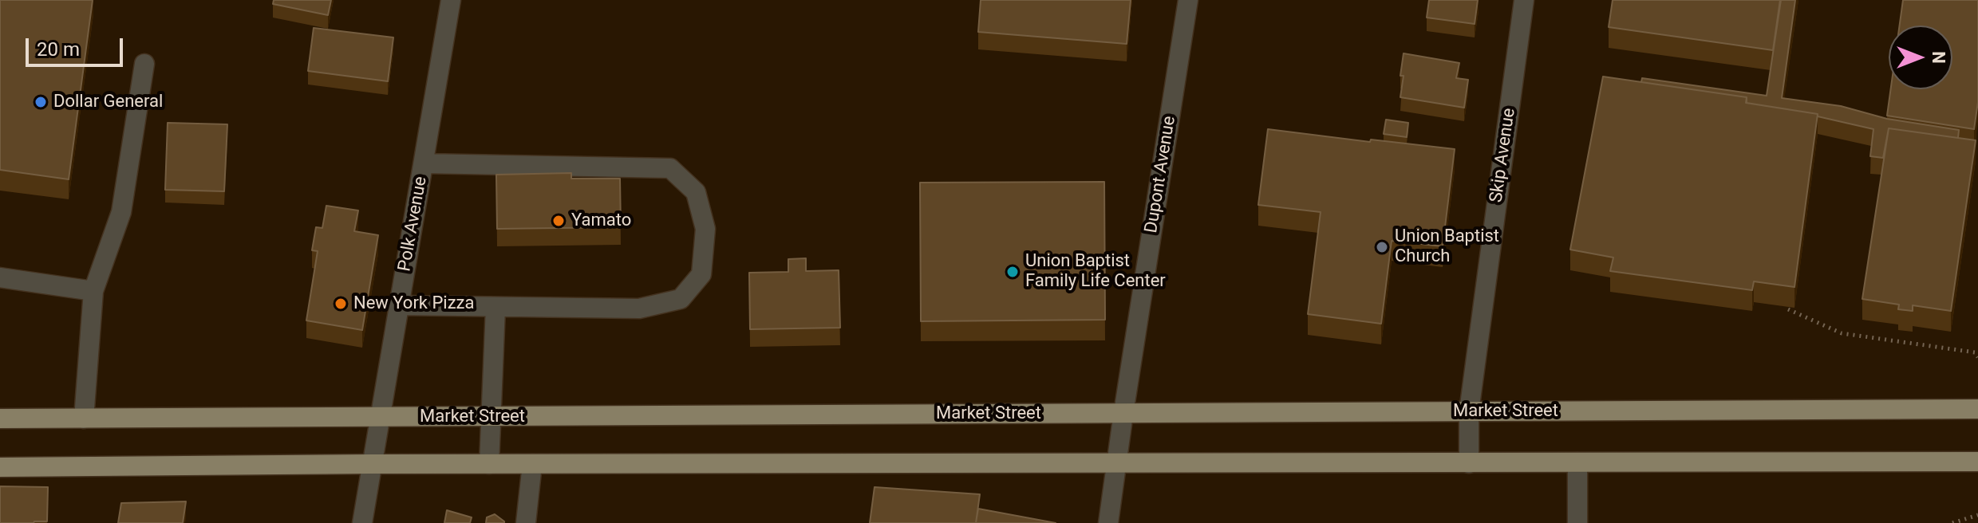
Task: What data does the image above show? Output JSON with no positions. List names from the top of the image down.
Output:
{
  "streets": {
    "main road": ["Market Street"],
    "street": ["Skip Avenue", "Dupont Avenue", "Polk Avenue"]
  },
  "crossings": [
    ["Skip Avenue", "Market Street"],
    ["Dupont Avenue", "Market Street"],
    ["Polk Avenue", "Market Street"]
  ],
  "places": [
    "Dollar General",
    "Yamato",
    "Union Baptist Church",
    "Union Baptist Family Life Center",
    "New York Pizza"
  ],
  "scale_bar": "20 m",
  "north": "right"
}
